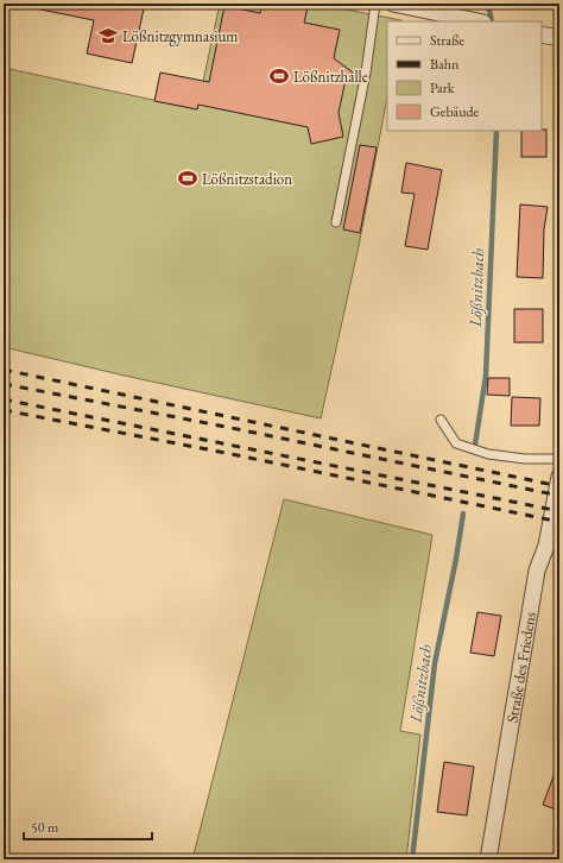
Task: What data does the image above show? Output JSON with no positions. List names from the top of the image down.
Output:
{
  "streets": {
    "street": ["Straße des Friedens"]
  },
  "water": ["Lößnitzbach"],
  "places": {
    "school or university": ["Lößnitzgymnasium"],
    "sports": ["Lößnitzhalle", "Lößnitzstadion"]
  },
  "legend": [
    "Straße",
    "Bahn",
    "Park",
    "Gebäude"
  ],
  "scale_bar": "50 m"
}
